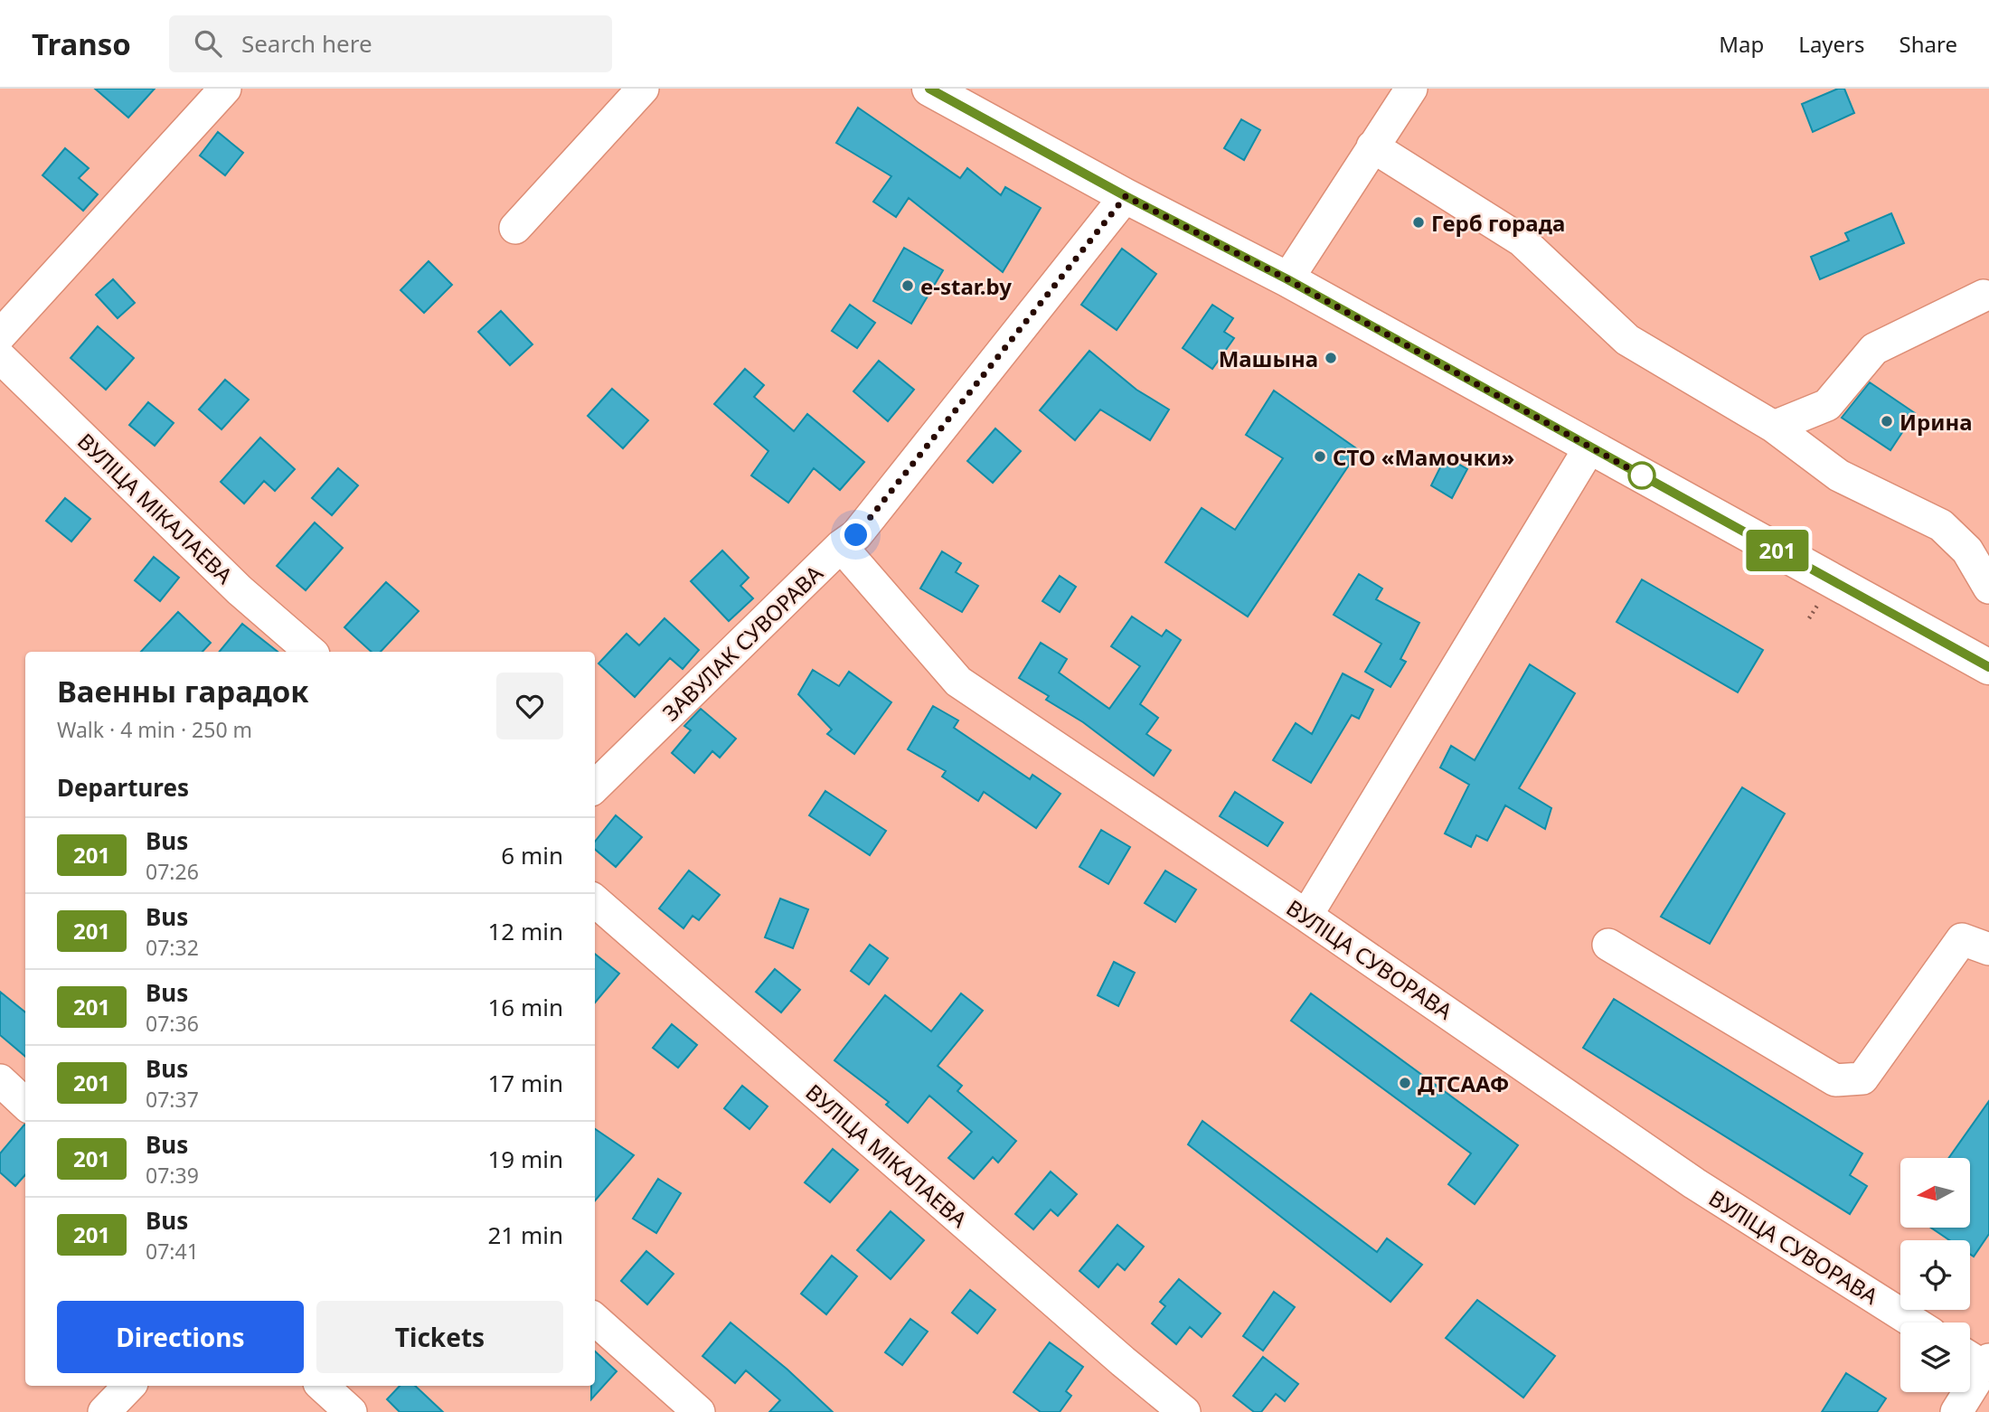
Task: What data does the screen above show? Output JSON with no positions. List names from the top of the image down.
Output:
{
  "streets": {
    "street": ["ВУЛІЦА МІКАЛАЕВА", "ЗАВУЛАК СУВОРАВА", "ВУЛІЦА СУВОРАВА"]
  },
  "crossings": [
    ["ЗАВУЛАК СУВОРАВА", "ВУЛІЦА СУВОРАВА"]
  ],
  "places": [
    "Герб горада",
    "e-star.by",
    "Машына",
    "Ирина",
    "СТО «Мамочки»",
    "ДТСААФ"
  ],
  "lines": ["bus line 201"],
  "north": "left",
  "page": {
    "header": "Transo",
    "search": "Search here",
    "nav": ["Map", "Layers", "Share"],
    "on_map": "201",
    "heading": [
      ["Ваенны гарадок", "Walk · 4 min · 250 m"],
      "Departures"
    ],
    "list": [
      {
        "mark": "201",
        "name": "Bus",
        "note": "07:26",
        "value": "6 min"
      },
      {
        "mark": "201",
        "name": "Bus",
        "note": "07:32",
        "value": "12 min"
      },
      {
        "mark": "201",
        "name": "Bus",
        "note": "07:36",
        "value": "16 min"
      },
      {
        "mark": "201",
        "name": "Bus",
        "note": "07:37",
        "value": "17 min"
      },
      {
        "mark": "201",
        "name": "Bus",
        "note": "07:39",
        "value": "19 min"
      },
      {
        "mark": "201",
        "name": "Bus",
        "note": "07:41",
        "value": "21 min"
      }
    ],
    "buttons": ["Directions", "Tickets"]
  }
}
